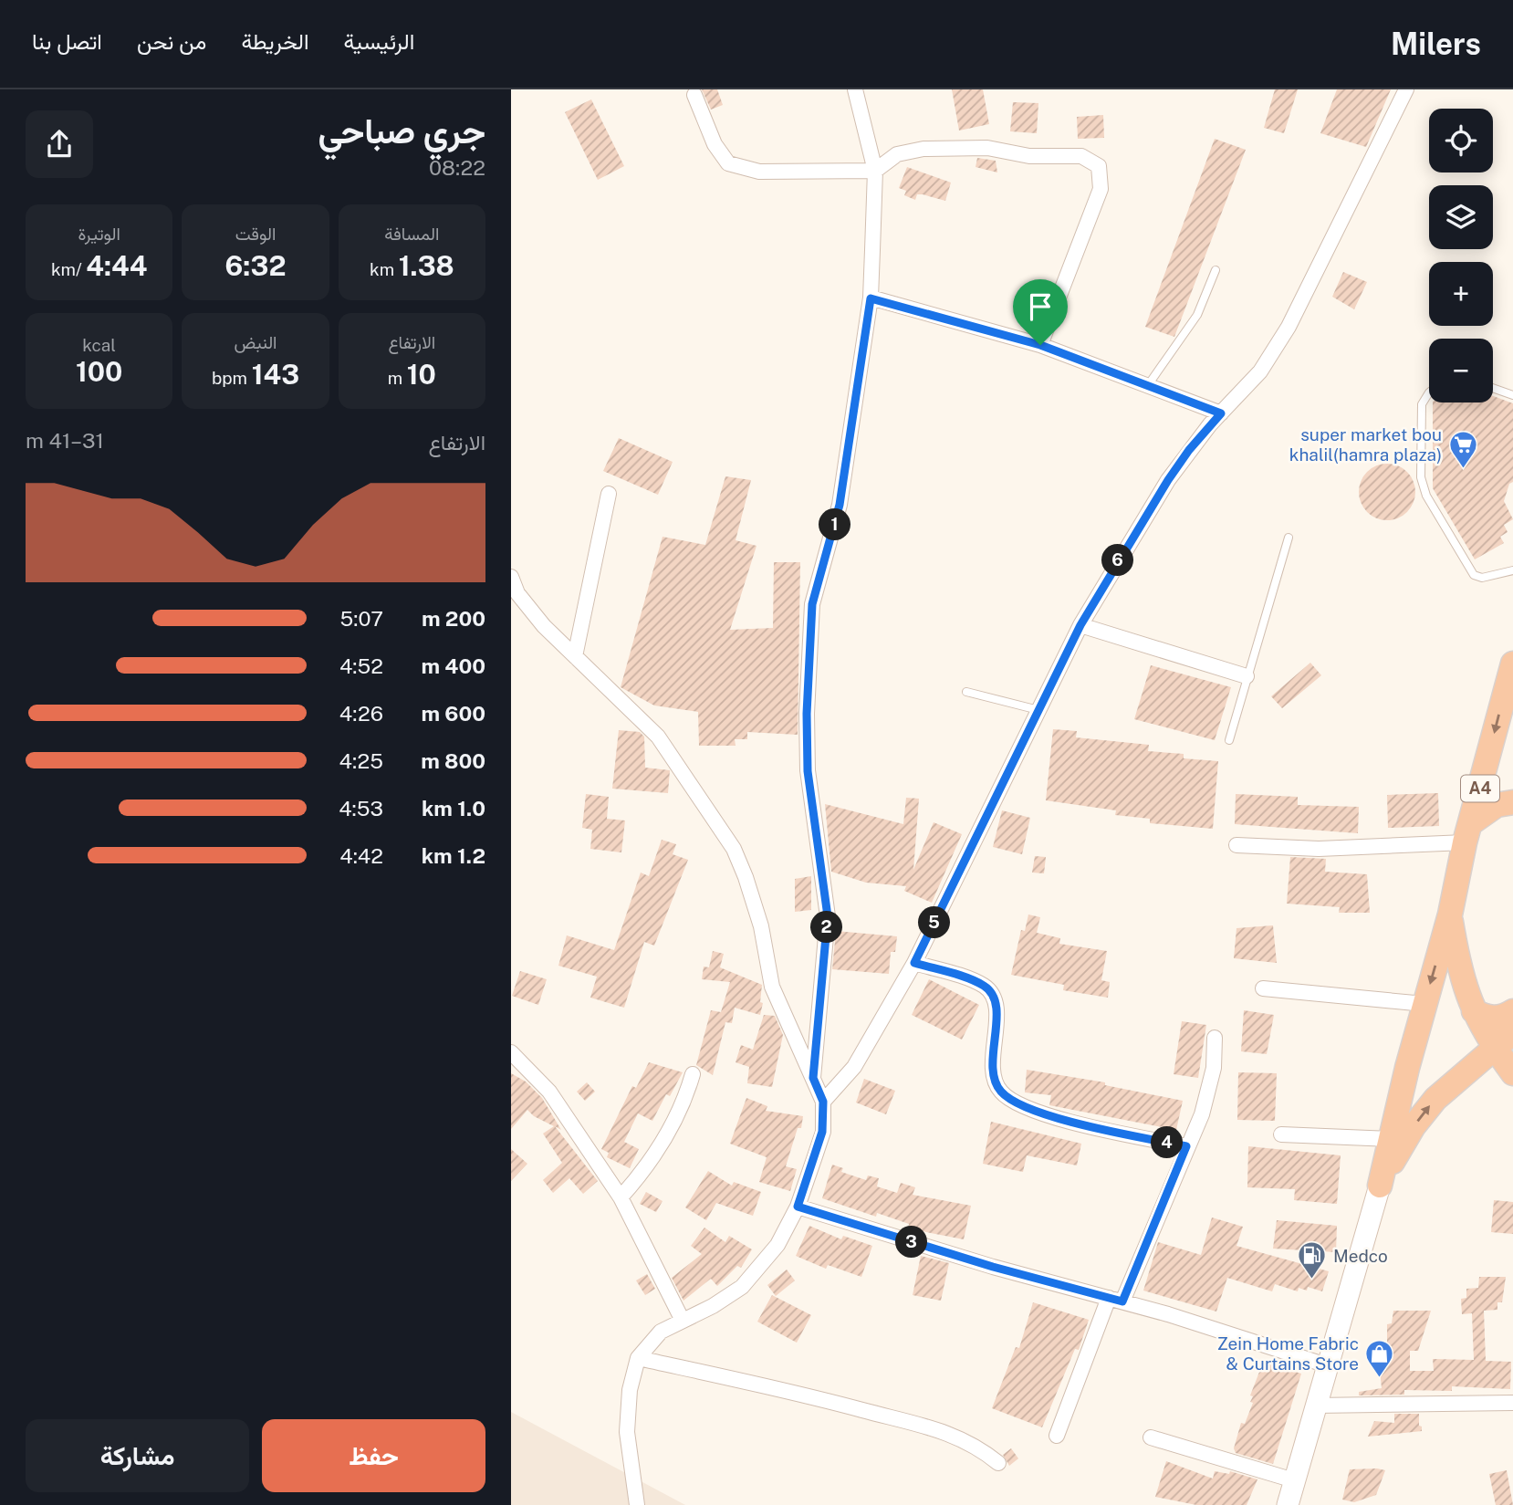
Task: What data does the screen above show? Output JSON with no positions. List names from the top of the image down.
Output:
{
  "streets": {
    "highway": ["A4"]
  },
  "places": {
    "supermarket": ["super market bou khalil(hamra plaza)"],
    "fuel station": ["Medco"],
    "shop": ["Zein Home Fabric & Curtains Store"]
  },
  "page": {
    "header": "Milers",
    "nav": [
      "الرئيسية",
      "الخريطة",
      "من نحن",
      "اتصل بنا"
    ],
    "heading": ["جري صباحي", "08:22"],
    "map_buttons": ["+", "−"],
    "stats": [
      ["المسافة", "1.38 km"],
      ["الوقت", "6:32"],
      ["الوتيرة", "4:44 /km"],
      ["الارتفاع", "10 m"],
      ["النبض", "143 bpm"],
      ["kcal", "100"]
    ],
    "chart": ["الارتفاع", "31–41 m"],
    "pins": [
      "1",
      "6",
      "5",
      "2",
      "4",
      "3"
    ],
    "list": [
      {
        "name": "200 m",
        "note": "5:07"
      },
      {
        "name": "400 m",
        "note": "4:52"
      },
      {
        "name": "600 m",
        "note": "4:26"
      },
      {
        "name": "800 m",
        "note": "4:25"
      },
      {
        "name": "1.0 km",
        "note": "4:53"
      },
      {
        "name": "1.2 km",
        "note": "4:42"
      }
    ],
    "buttons": ["حفظ", "مشاركة"]
  }
}
